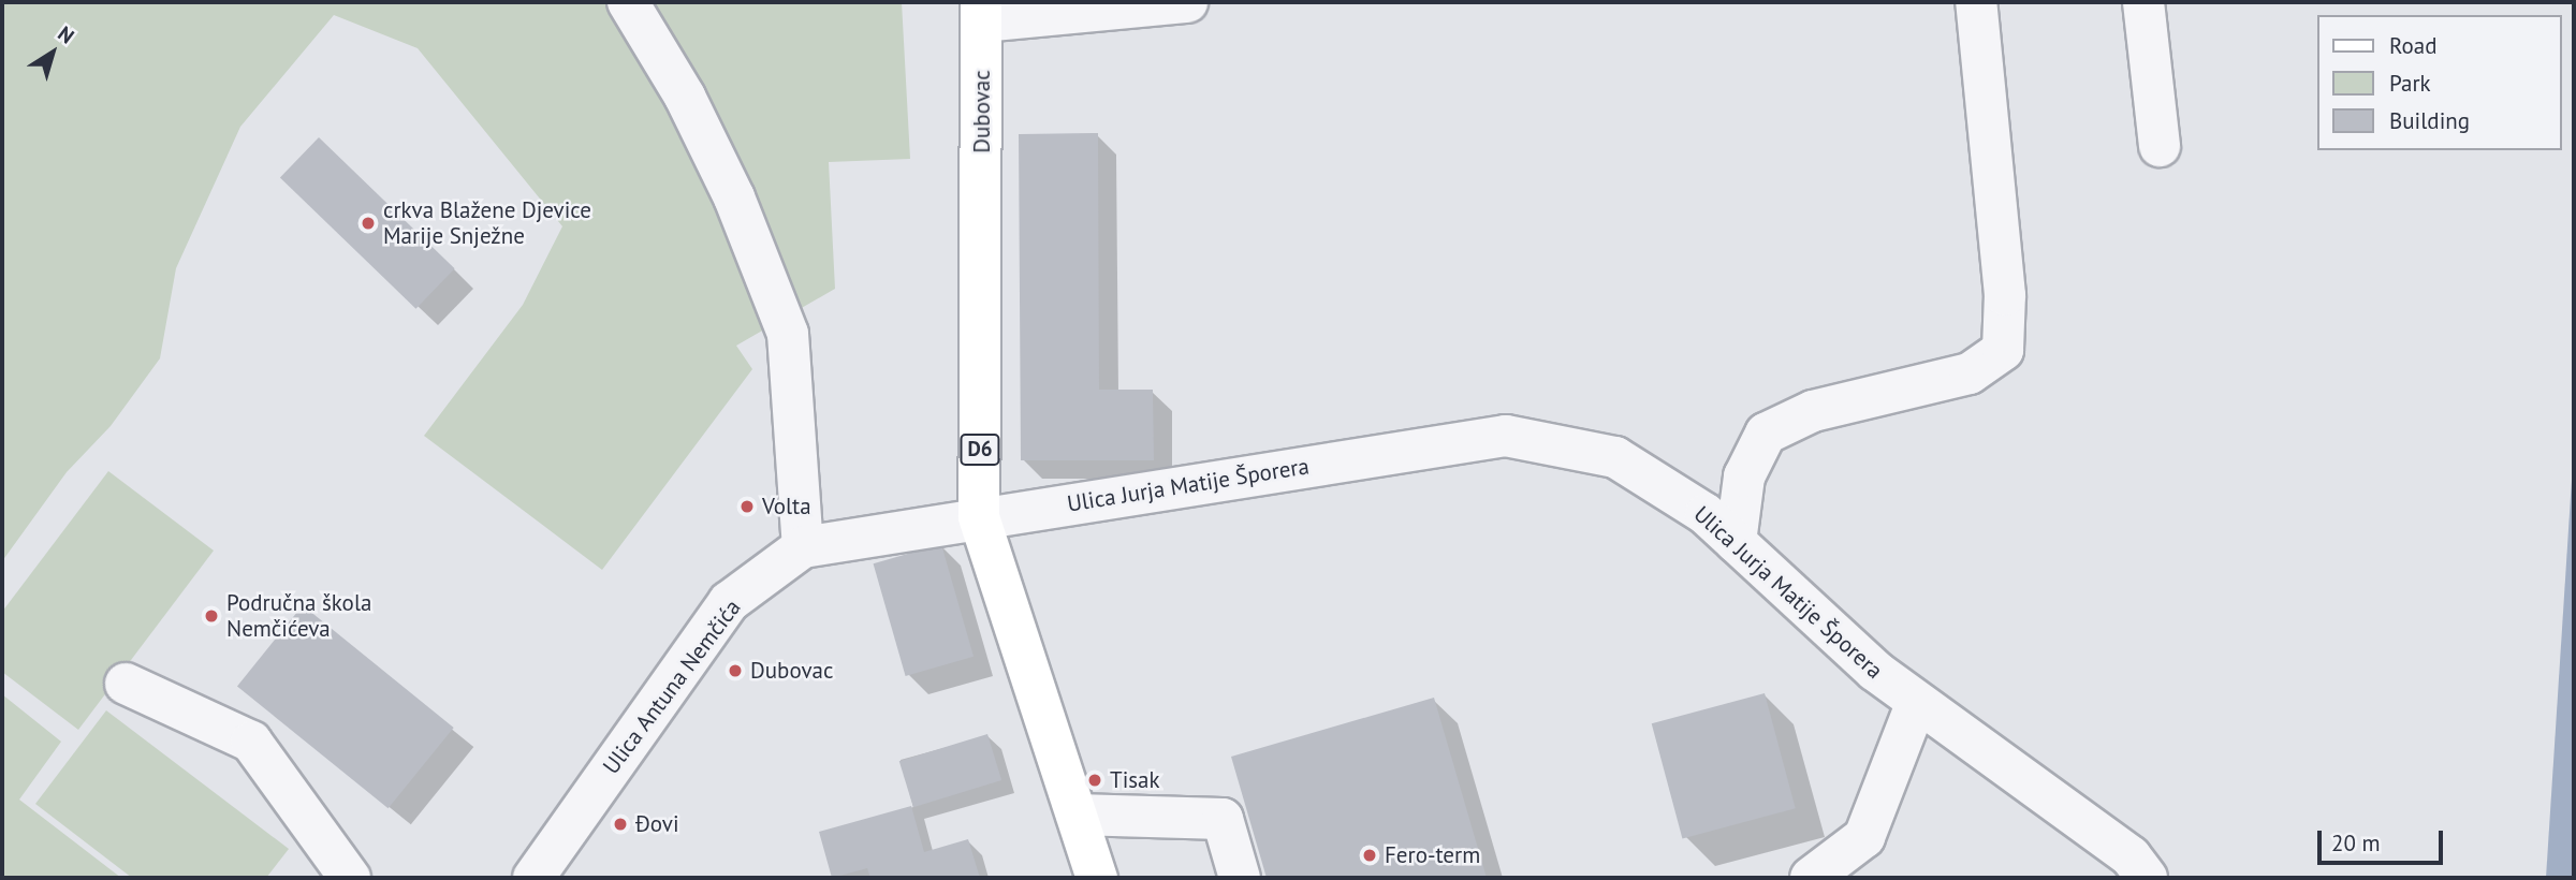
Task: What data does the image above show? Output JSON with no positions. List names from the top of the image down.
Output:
{
  "streets": {
    "main road": ["Dubovac", "D6"],
    "street": ["Ulica Jurja Matije Šporera", "Ulica Antuna Nemčića"]
  },
  "crossings": [
    ["Dubovac", "Ulica Jurja Matije Šporera"],
    ["Dubovac", "Ulica Antuna Nemčića"],
    ["Ulica Jurja Matije Šporera", "Ulica Antuna Nemčića"]
  ],
  "places": [
    "crkva Blažene Djevice Marije Snježne",
    "Volta",
    "Područna škola Nemčićeva",
    "Dubovac",
    "Tisak",
    "Đovi",
    "Fero-term"
  ],
  "legend": ["Road", "Park", "Building"],
  "scale_bar": "20 m",
  "north": "top right"
}
